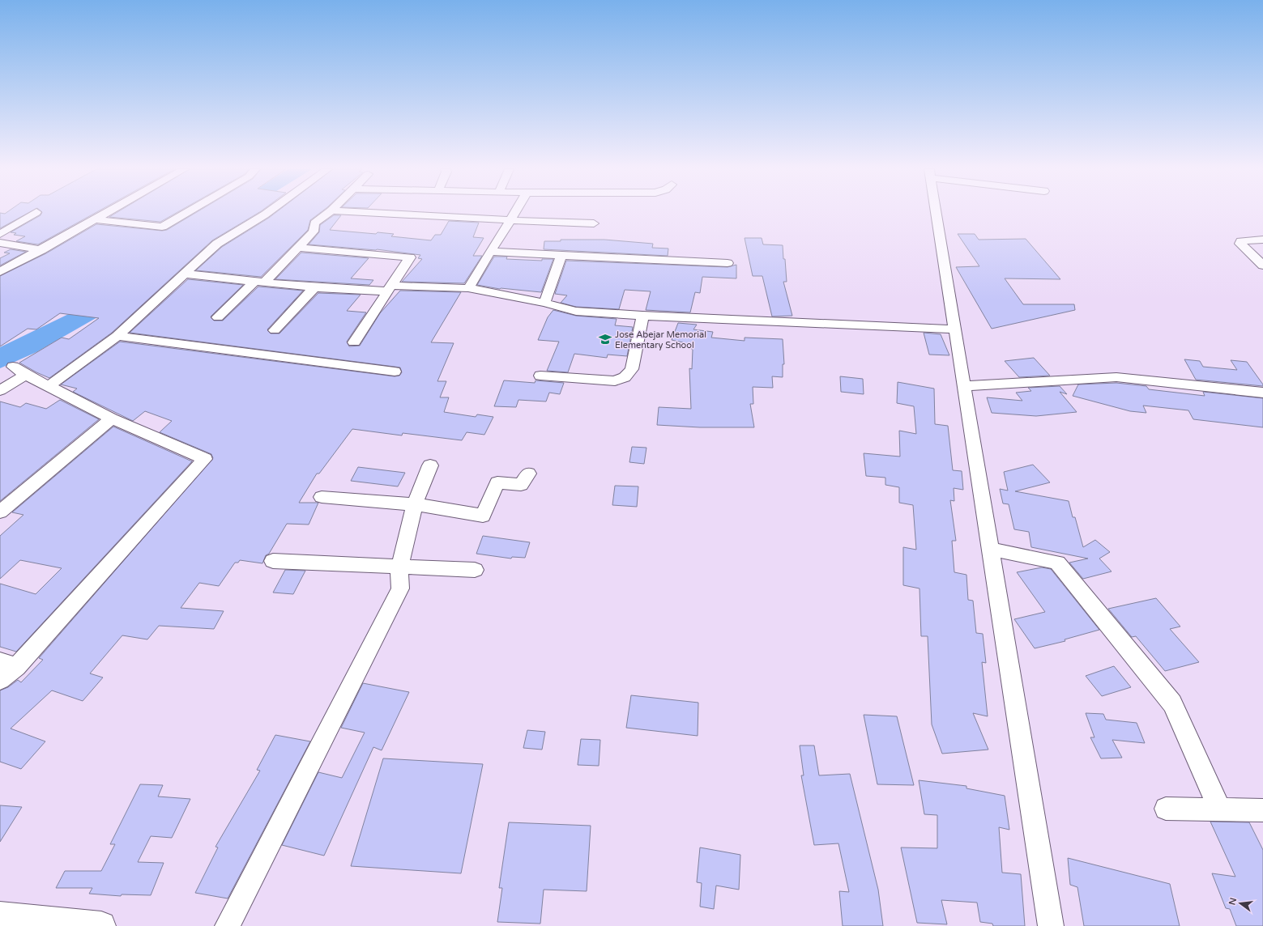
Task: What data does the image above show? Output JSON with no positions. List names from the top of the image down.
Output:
{
  "places": {
    "school or university": ["Jose Abejar Memorial Elementary School"]
  },
  "north": "left"
}
